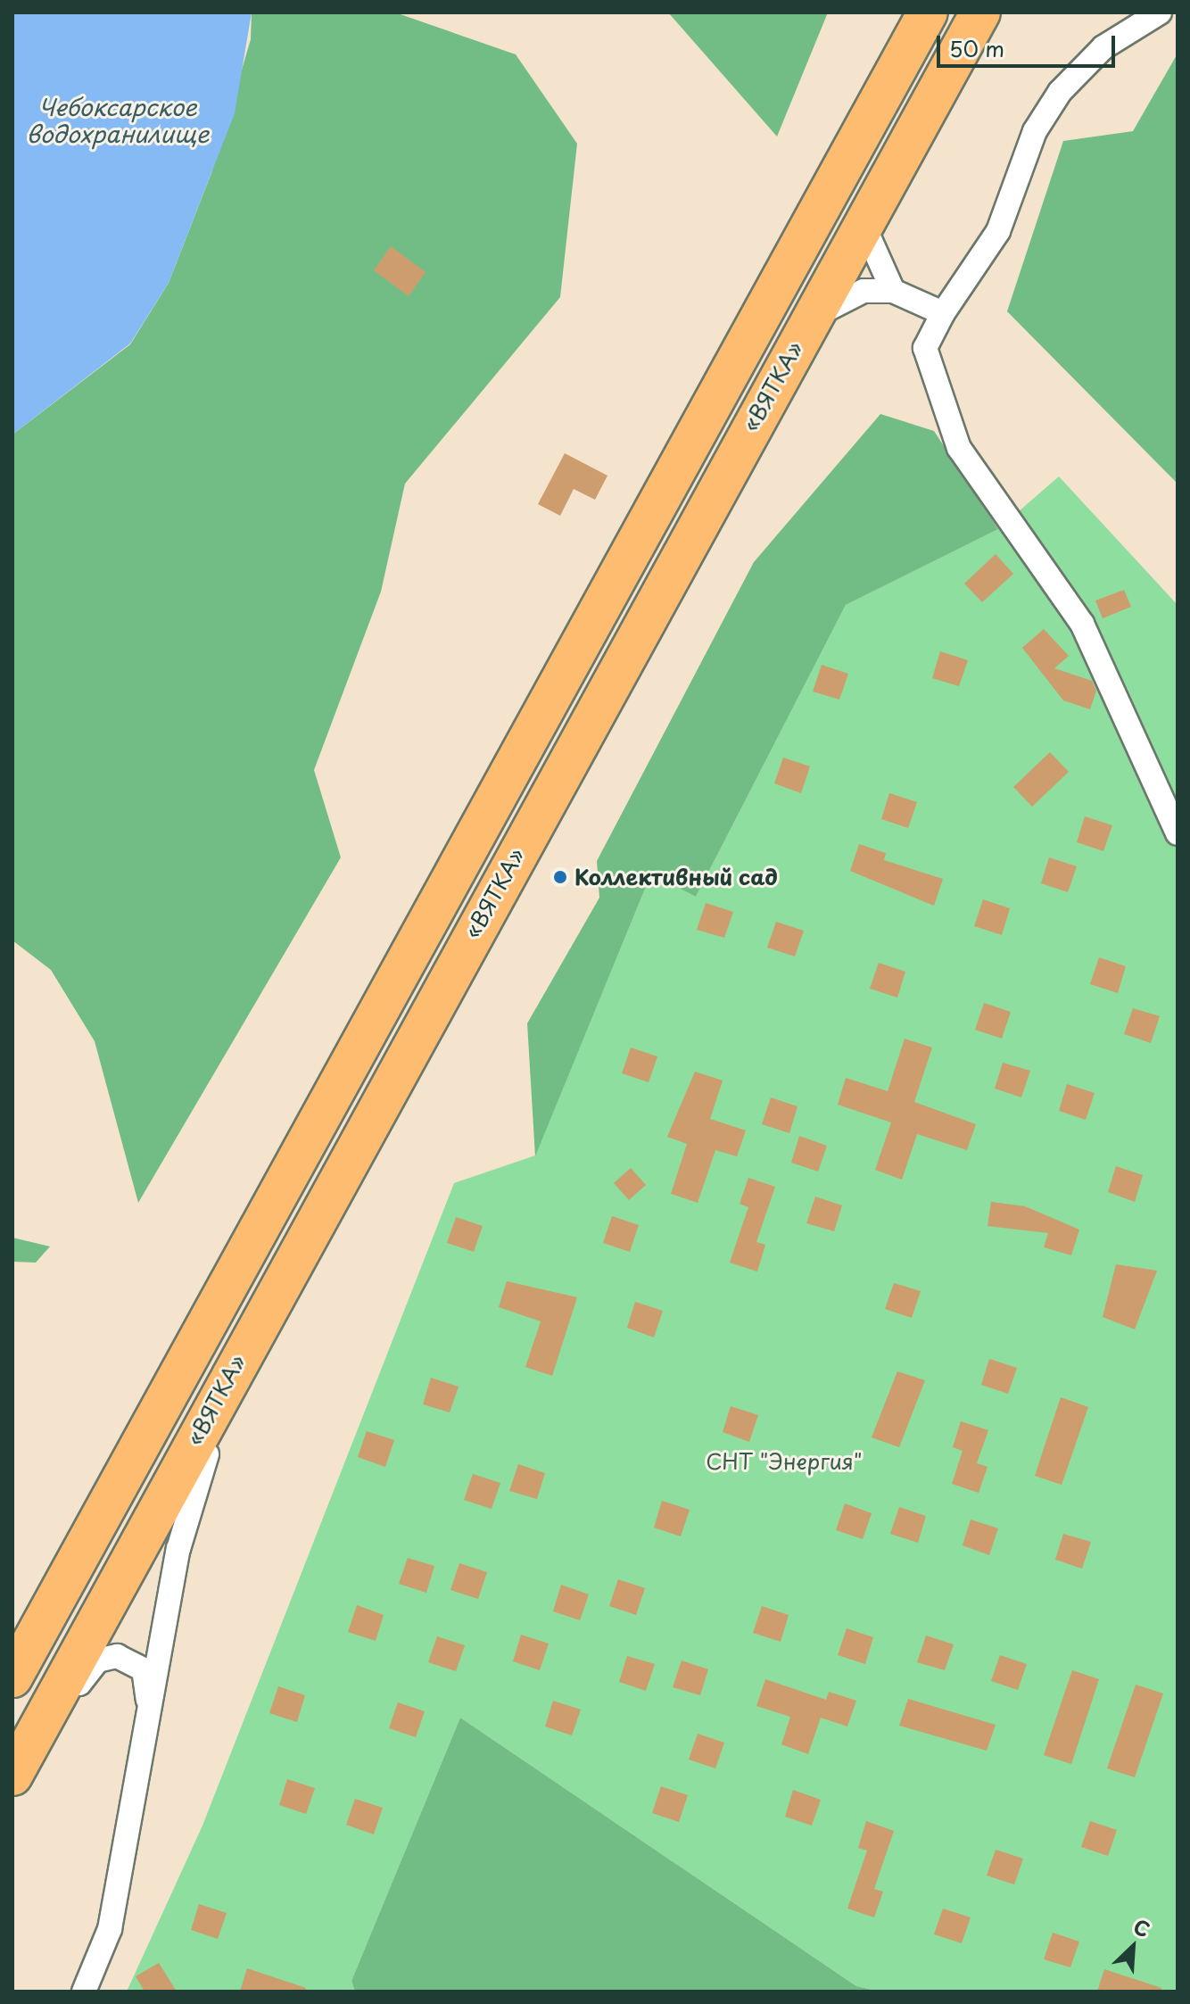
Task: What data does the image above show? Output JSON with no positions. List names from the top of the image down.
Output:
{
  "streets": {
    "highway": ["«ВЯТКА»"]
  },
  "water": ["Чебоксарское водохранилище"],
  "parks": ["СНТ \"Энергия\""],
  "places": ["Коллективный сад"],
  "scale_bar": "50 m",
  "north": "top right"
}
